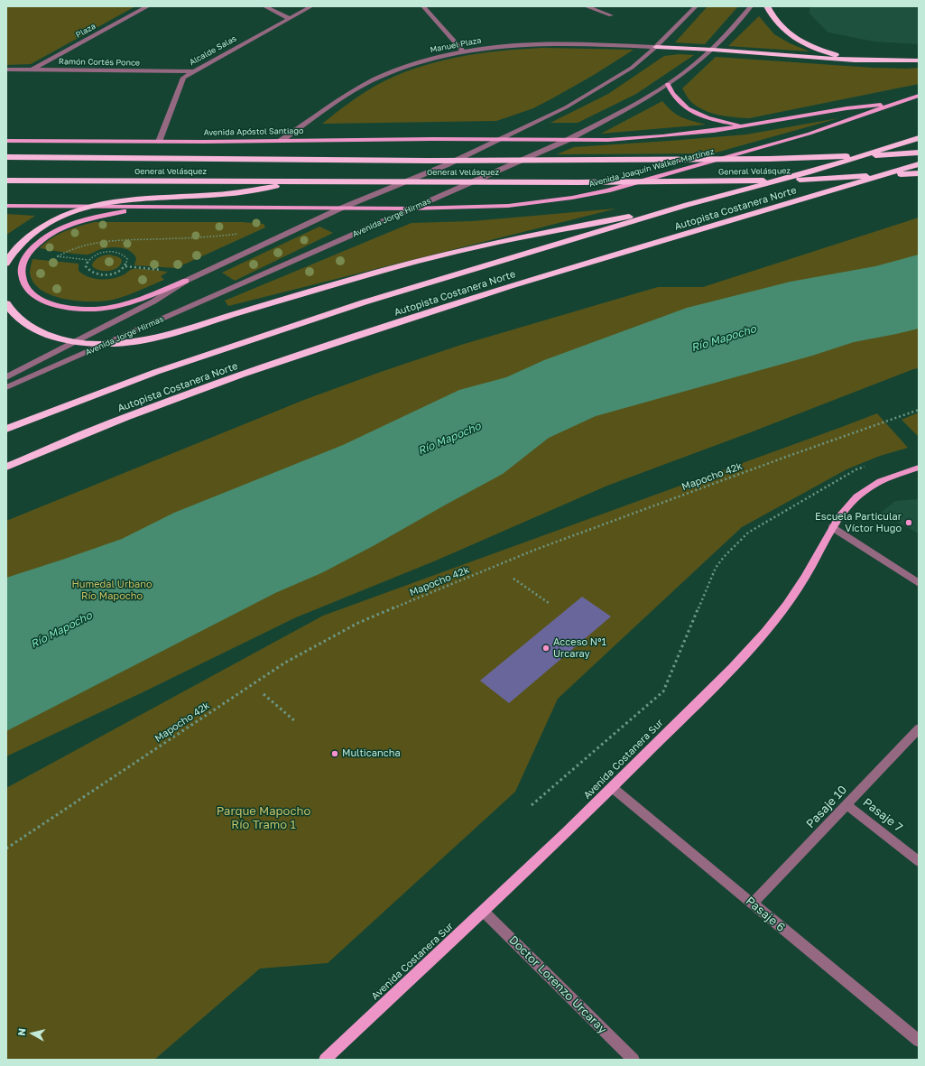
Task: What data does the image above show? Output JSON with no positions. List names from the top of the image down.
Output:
{
  "streets": {
    "highway": ["General Velásquez", "Autopista Costanera Norte"],
    "main road": ["Avenida Apóstol Santiago", "Avenida Joaquín Walker Martínez", "Avenida Costanera Sur"],
    "street": [
      "Plaza",
      "Manuel Plaza",
      "Alcalde Salas",
      "Ramón Cortés Ponce",
      "Avenida Jorge Hirmas",
      "Pasaje 10",
      "Pasaje 7",
      "Pasaje 6",
      "Doctor Lorenzo Urcaray"
    ],
    "path": ["Mapocho 42k"]
  },
  "crossings": [
    ["Plaza", "Ramón Cortés Ponce"],
    ["Manuel Plaza", "Avenida Apóstol Santiago"],
    ["Manuel Plaza", "Avenida Jorge Hirmas"],
    ["Alcalde Salas", "Ramón Cortés Ponce"],
    ["Alcalde Salas", "Avenida Apóstol Santiago"],
    ["Avenida Apóstol Santiago", "Avenida Joaquín Walker Martínez"],
    ["Avenida Apóstol Santiago", "Avenida Jorge Hirmas"],
    ["Avenida Joaquín Walker Martínez", "Avenida Jorge Hirmas"],
    ["Avenida Costanera Sur", "Pasaje 6"],
    ["Avenida Costanera Sur", "Doctor Lorenzo Urcaray"],
    ["Pasaje 10", "Pasaje 7"],
    ["Pasaje 10", "Pasaje 6"]
  ],
  "water": ["Río Mapocho"],
  "parks": ["Humedal Urbano Río Mapocho", "Parque Mapocho Río Tramo 1"],
  "places": ["Escuela Particular Víctor Hugo", "Acceso N°1 Urcaray", "Multicancha"],
  "north": "left"
}
